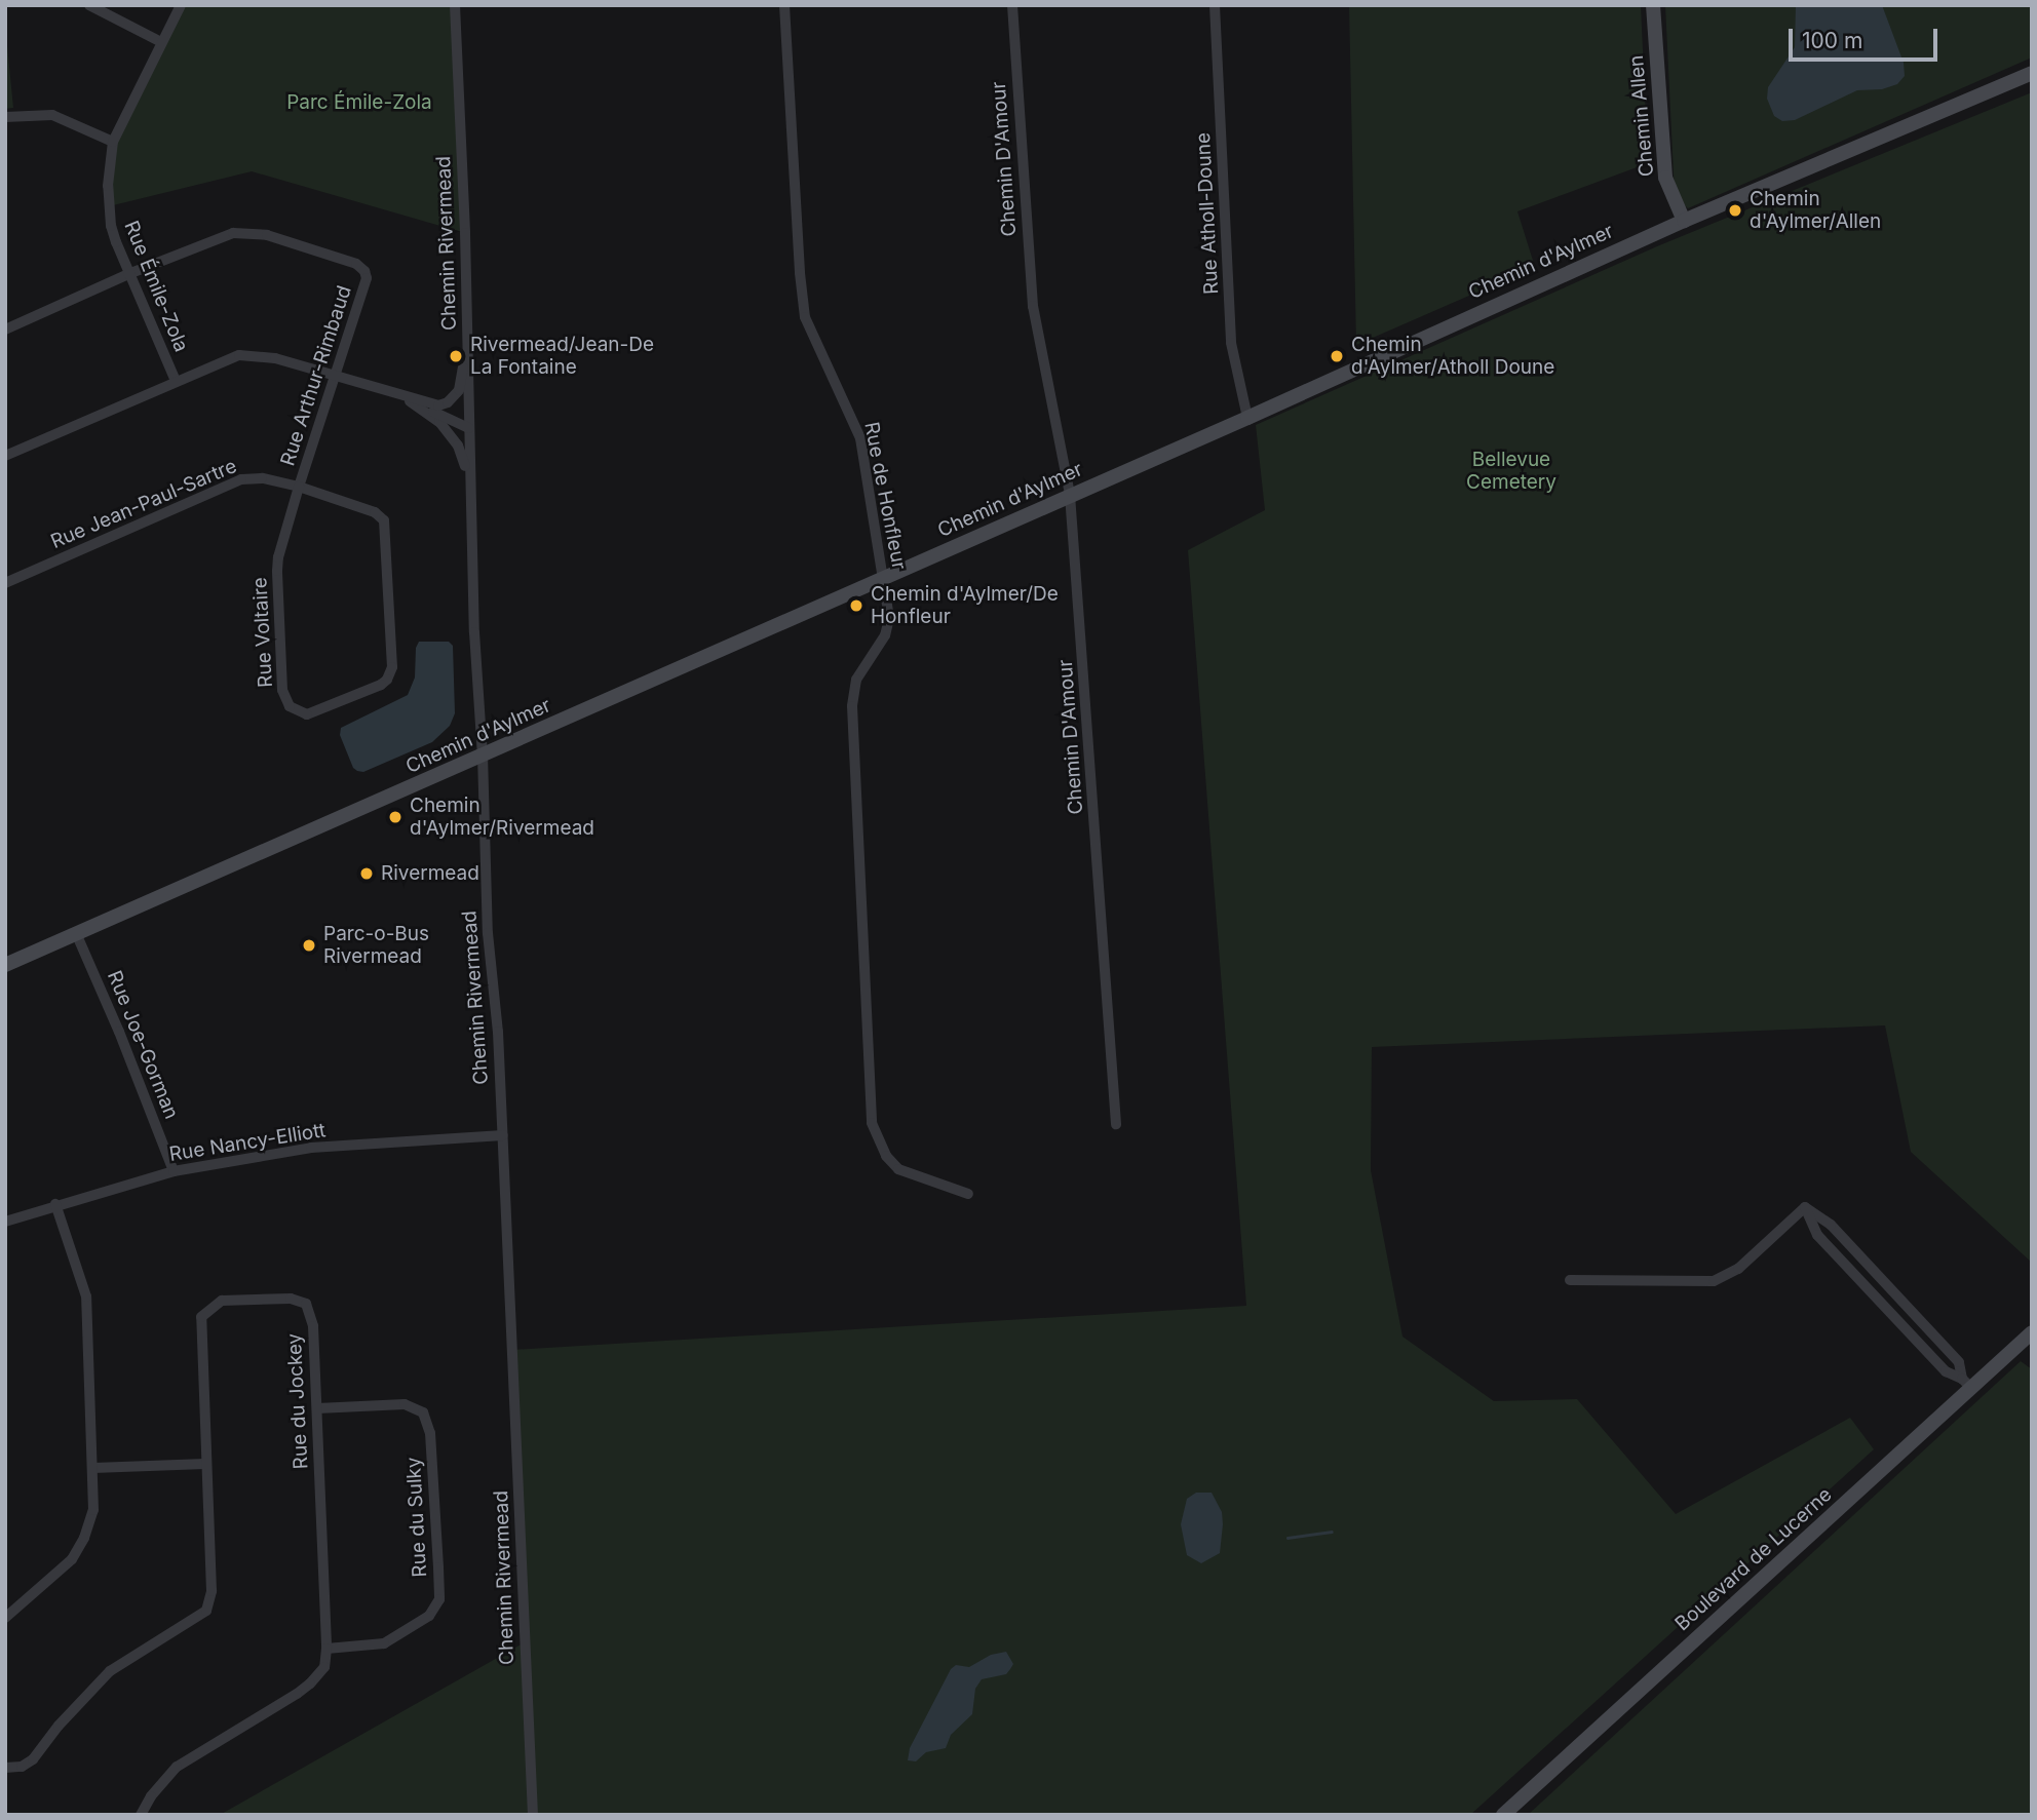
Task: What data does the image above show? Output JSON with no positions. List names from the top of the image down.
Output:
{
  "streets": {
    "main road": ["Chemin Allen", "Chemin d'Aylmer", "Boulevard de Lucerne"],
    "street": [
      "Chemin D'Amour",
      "Rue Atholl-Doune",
      "Chemin Rivermead",
      "Rue Émile-Zola",
      "Rue Arthur-Rimbaud",
      "Rue de Honfleur",
      "Rue Jean-Paul-Sartre",
      "Rue Voltaire",
      "Rue Joe-Gorman",
      "Rue Nancy-Elliott",
      "Rue du Jockey",
      "Rue du Sulky"
    ]
  },
  "crossings": [
    ["Chemin Allen", "Chemin d'Aylmer"],
    ["Chemin D'Amour", "Chemin d'Aylmer"],
    ["Rue Atholl-Doune", "Chemin d'Aylmer"],
    ["Chemin Rivermead", "Chemin d'Aylmer"],
    ["Chemin Rivermead", "Rue Nancy-Elliott"],
    ["Chemin d'Aylmer", "Rue de Honfleur"],
    ["Chemin d'Aylmer", "Rue Joe-Gorman"],
    ["Rue Émile-Zola", "Rue Arthur-Rimbaud"],
    ["Rue Arthur-Rimbaud", "Rue Jean-Paul-Sartre"],
    ["Rue Arthur-Rimbaud", "Rue Voltaire"],
    ["Rue Jean-Paul-Sartre", "Rue Voltaire"],
    ["Rue Joe-Gorman", "Rue Nancy-Elliott"],
    ["Rue du Jockey", "Rue du Sulky"]
  ],
  "parks": ["Parc Émile-Zola", "Bellevue Cemetery"],
  "places": [
    "Chemin d'Aylmer/Allen",
    "Rivermead/Jean-De La Fontaine",
    "Chemin d'Aylmer/Atholl Doune",
    "Chemin d'Aylmer/De Honfleur",
    "Chemin d'Aylmer/Rivermead",
    "Rivermead",
    "Parc-o-Bus Rivermead"
  ],
  "scale_bar": "100 m"
}
